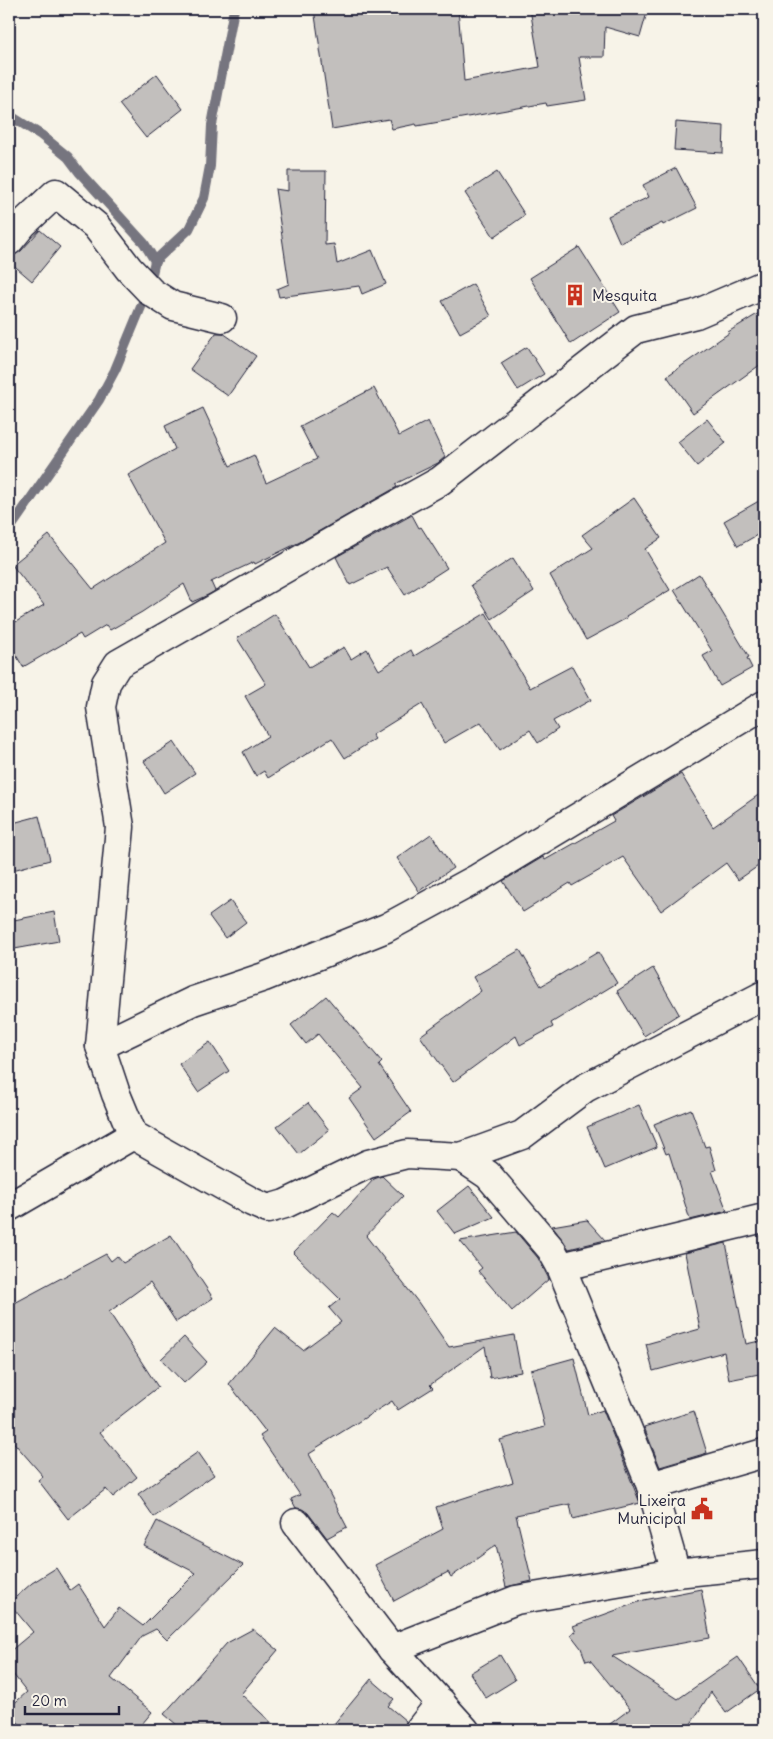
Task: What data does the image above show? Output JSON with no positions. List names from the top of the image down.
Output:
{
  "places": {
    "building": ["Mesquita"],
    "public building": ["Lixeira Municipal"]
  },
  "scale_bar": "20 m"
}
